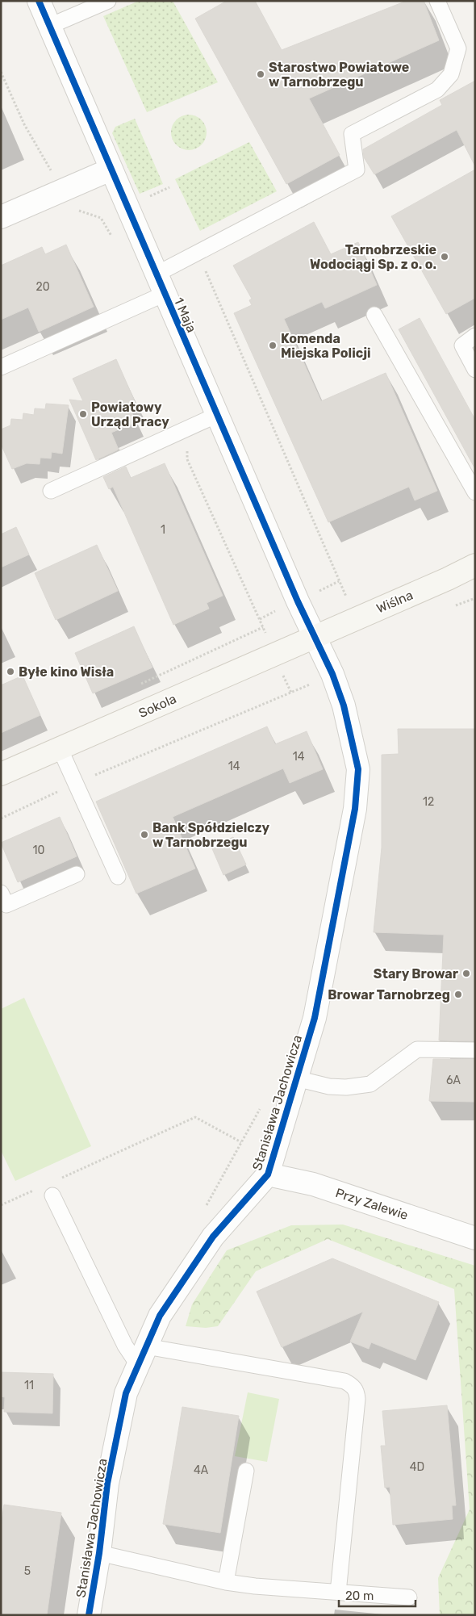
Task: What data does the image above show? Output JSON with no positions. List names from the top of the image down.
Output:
{
  "streets": {
    "street": [
      "1 Maja",
      "Wiślna",
      "Sokola",
      "Stanisława Jachowicza",
      "Przy Zalewie"
    ]
  },
  "crossings": [
    ["1 Maja", "Wiślna"],
    ["1 Maja", "Sokola"],
    ["1 Maja", "Stanisława Jachowicza"],
    ["Wiślna", "Sokola"],
    ["Wiślna", "Stanisława Jachowicza"],
    ["Sokola", "Stanisława Jachowicza"],
    ["Stanisława Jachowicza", "Przy Zalewie"]
  ],
  "places": [
    "Starostwo Powiatowe w Tarnobrzegu",
    "Tarnobrzeskie Wodociągi Sp. z o. o.",
    "Komenda Miejska Policji",
    "Powiatowy Urząd Pracy",
    "Byłe kino Wisła",
    "Bank Spółdzielczy w Tarnobrzegu",
    "Stary Browar",
    "Browar Tarnobrzeg"
  ],
  "house_numbers": [
    "20",
    "1",
    "14",
    "14",
    "12",
    "10",
    "6A",
    "11",
    "4D",
    "4A",
    "5"
  ],
  "scale_bar": "20 m"
}
